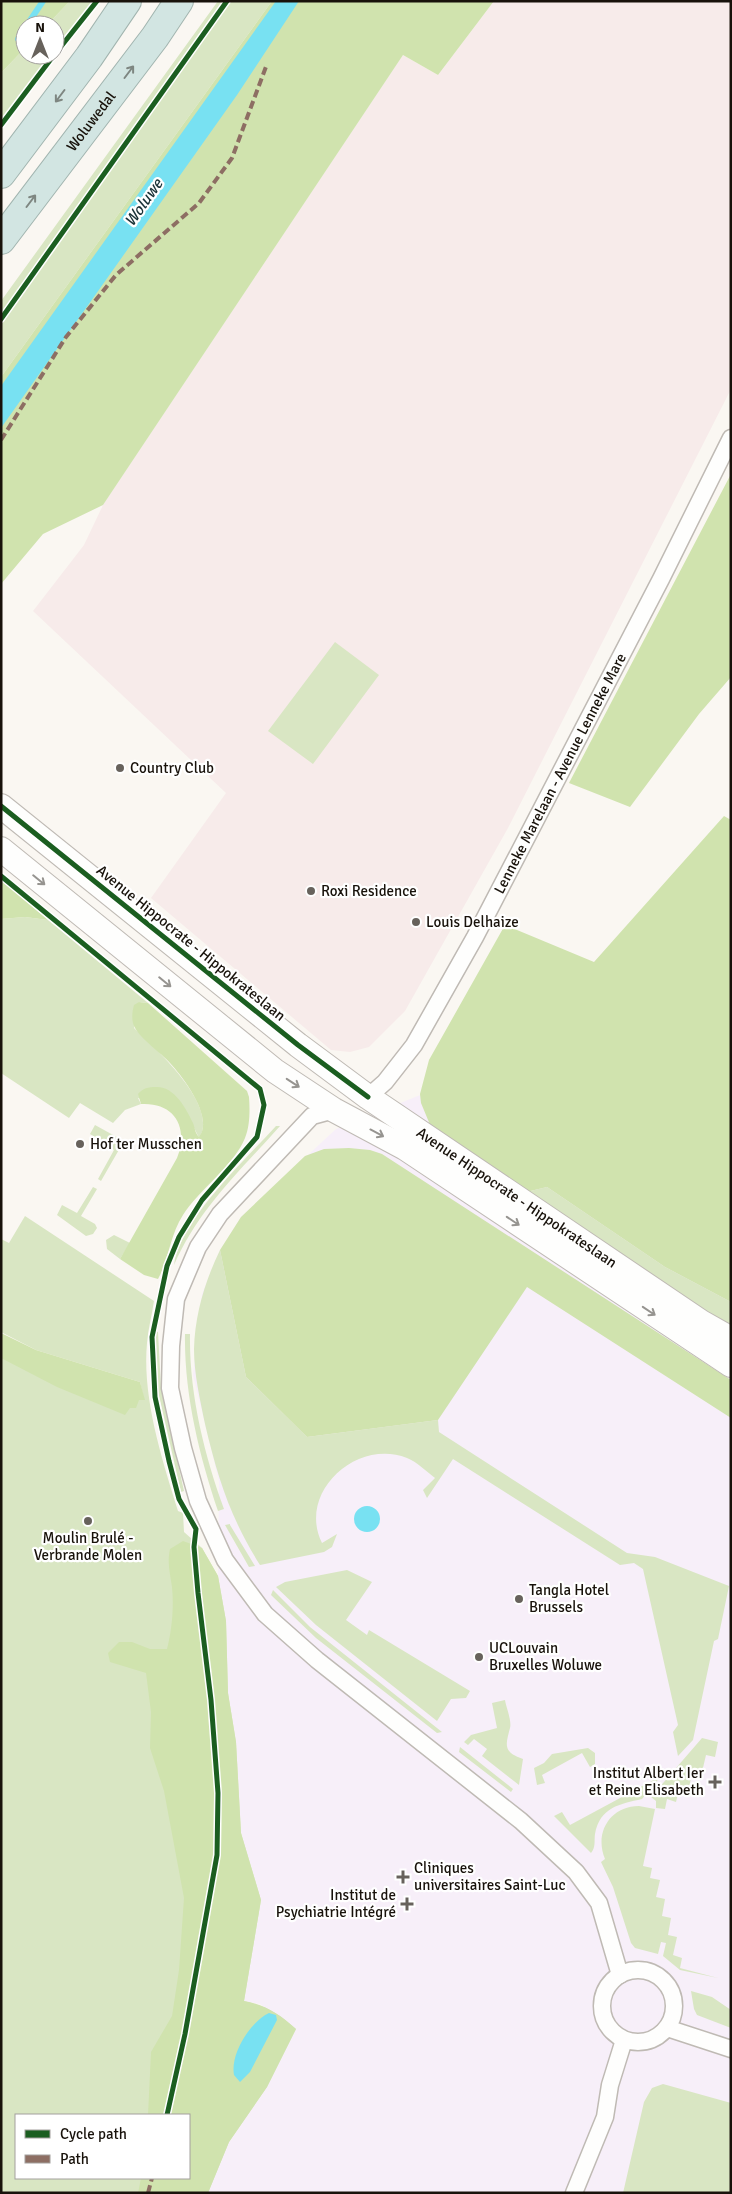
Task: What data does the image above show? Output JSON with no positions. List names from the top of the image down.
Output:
{
  "streets": {
    "highway": ["Woluwedal"],
    "street": ["Lenneke Marelaan - Avenue Lenneke Mare", "Avenue Hippocrate - Hippokrateslaan"]
  },
  "crossings": [
    ["Lenneke Marelaan - Avenue Lenneke Mare", "Avenue Hippocrate - Hippokrateslaan"]
  ],
  "water": ["Woluwe"],
  "places": {
    "other": [
      "Country Club",
      "Roxi Residence",
      "Louis Delhaize",
      "Hof ter Musschen",
      "Moulin Brulé - Verbrande Molen",
      "Tangla Hotel Brussels",
      "UCLouvain Bruxelles Woluwe"
    ],
    "health": ["Institut Albert Ier et Reine Elisabeth", "Cliniques universitaires Saint-Luc", "Institut de Psychiatrie Intégré"]
  },
  "legend": ["Cycle path", "Path"],
  "north": "top"
}
